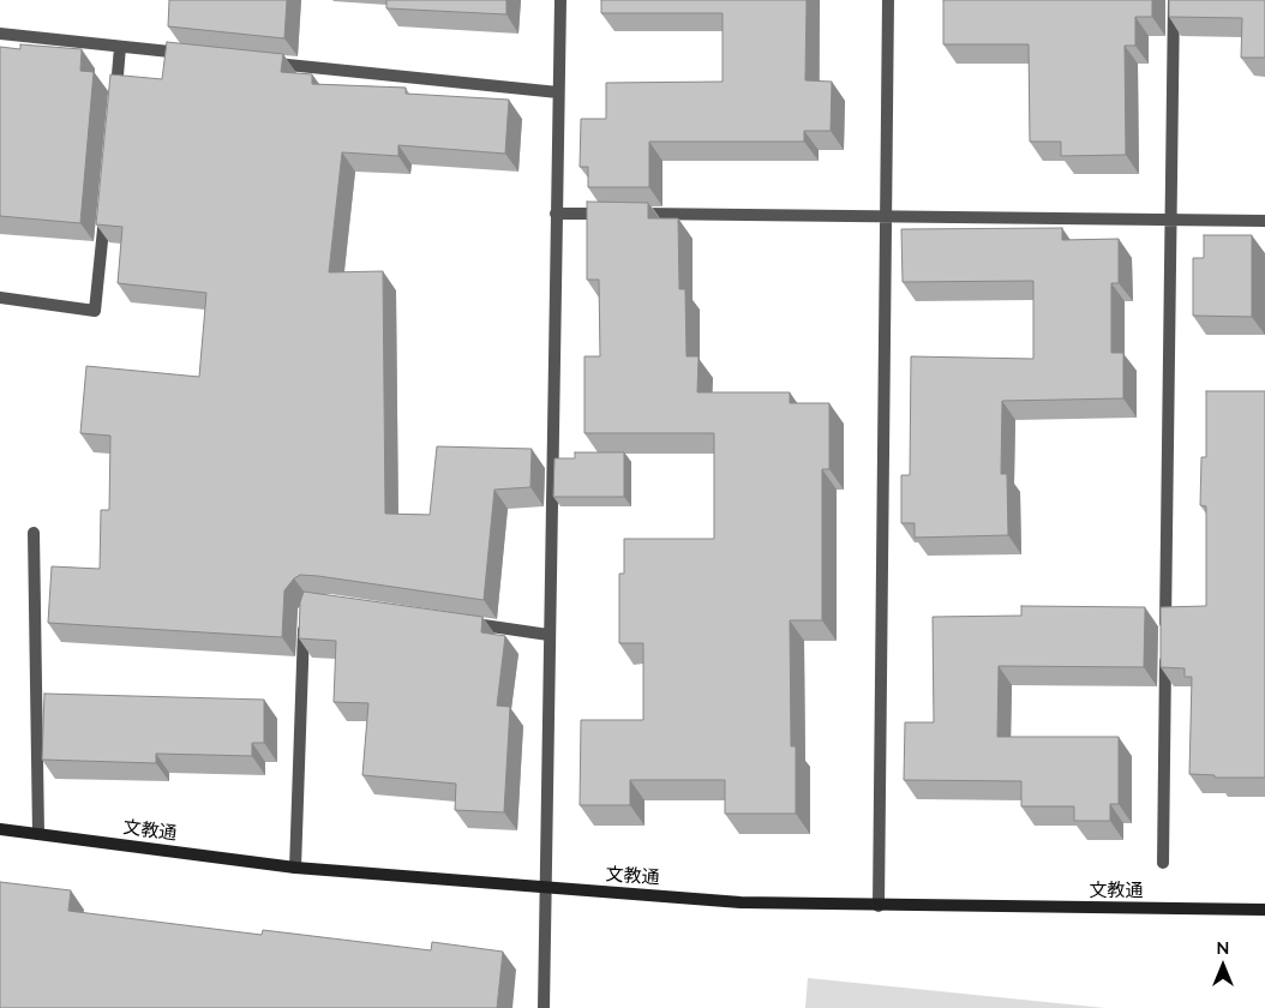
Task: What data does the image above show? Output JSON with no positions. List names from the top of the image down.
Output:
{
  "streets": {
    "street": ["文教通"]
  },
  "north": "top"
}
